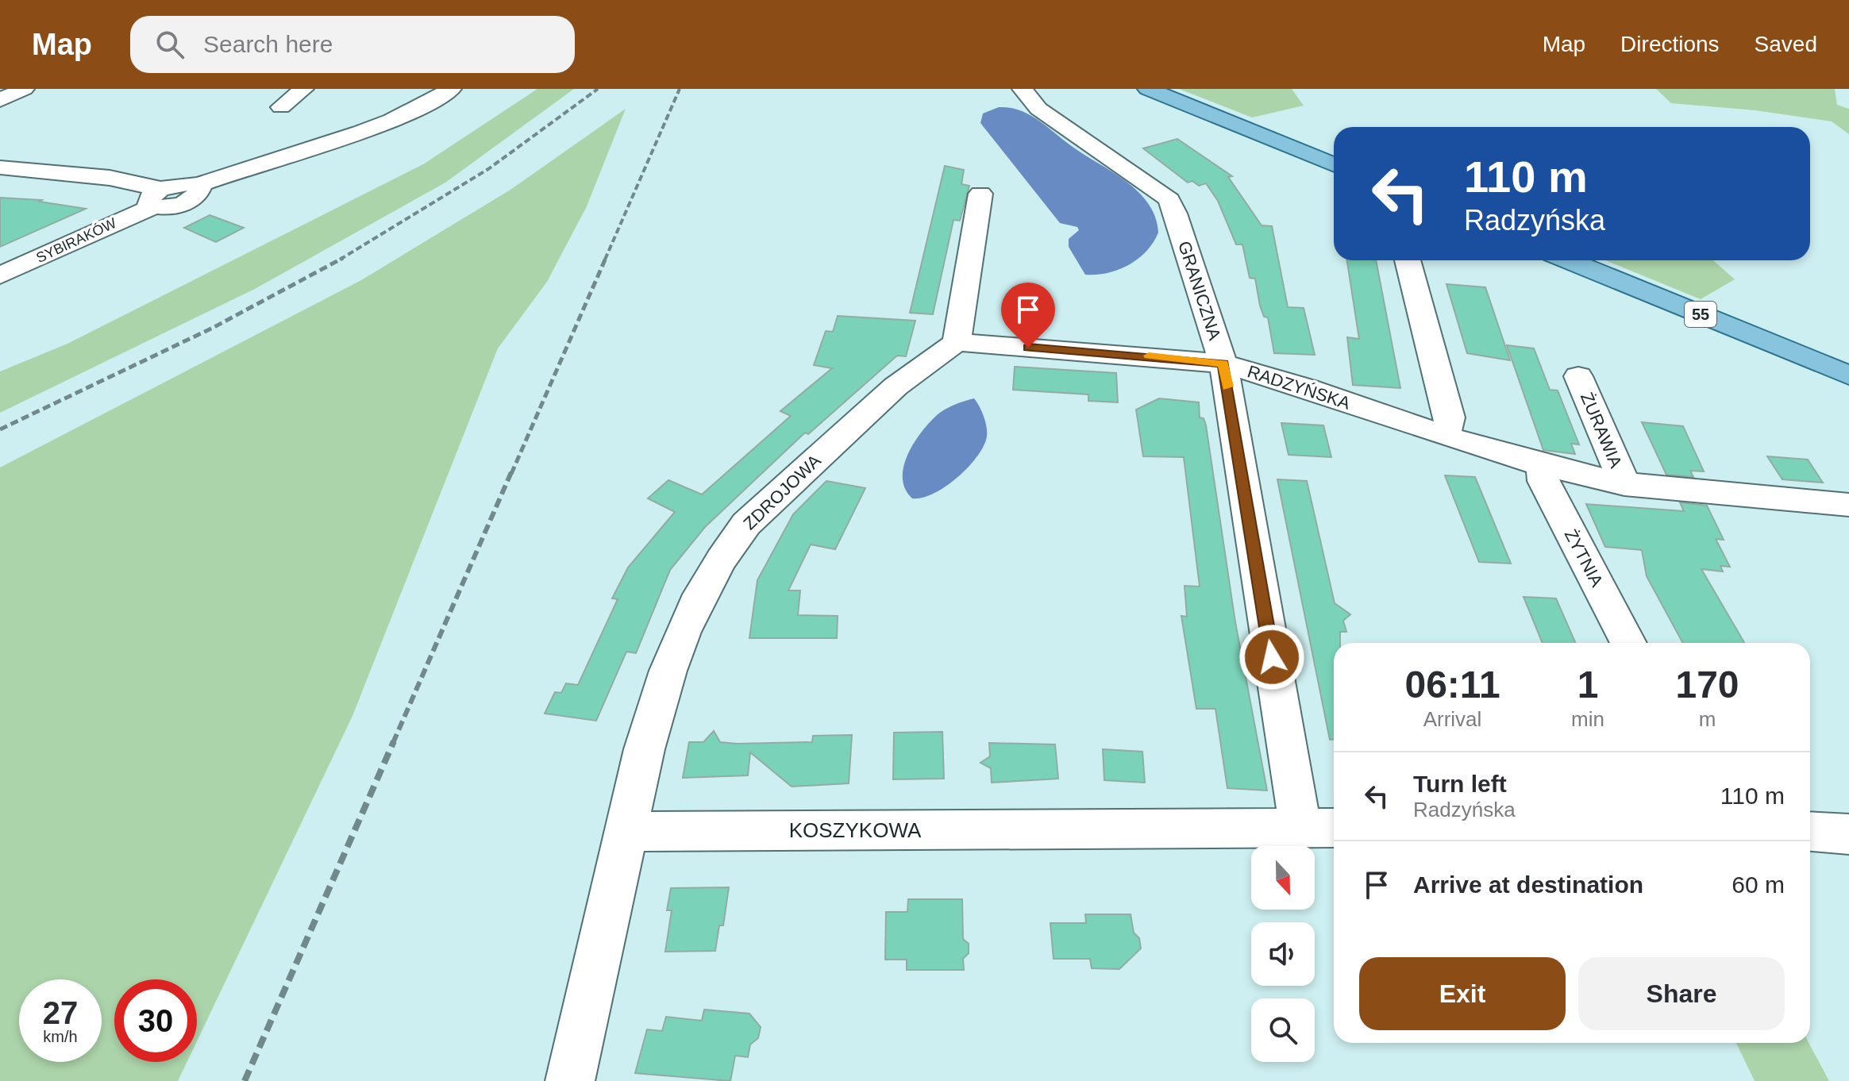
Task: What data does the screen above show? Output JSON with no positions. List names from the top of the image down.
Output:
{
  "streets": {
    "main road": ["55"],
    "street": [
      "SYBIRAKÓW",
      "GRANICZNA",
      "RADZYŃSKA",
      "ŻURAWIA",
      "ZDROJOWA",
      "ŻYTNIA",
      "KOSZYKOWA"
    ]
  },
  "crossings": [
    ["GRANICZNA", "RADZYŃSKA"],
    ["GRANICZNA", "KOSZYKOWA"],
    ["RADZYŃSKA", "ŻURAWIA"],
    ["RADZYŃSKA", "ZDROJOWA"],
    ["RADZYŃSKA", "ŻYTNIA"],
    ["ZDROJOWA", "KOSZYKOWA"]
  ],
  "north": "bottom",
  "page": {
    "header": "Map",
    "search": "Search here",
    "nav": ["Map", "Directions", "Saved"],
    "turn": ["110 m", "Radzyńska"],
    "eta": [
      "06:11",
      "Arrival",
      "1",
      "min",
      "170",
      "m"
    ],
    "list": [
      {
        "name": "Turn left",
        "note": "Radzyńska",
        "value": "110 m"
      },
      {
        "name": "Arrive at destination",
        "value": "60 m"
      }
    ],
    "buttons": ["Exit", "Share"],
    "speed": "27 km/h",
    "limit": "30"
  }
}
